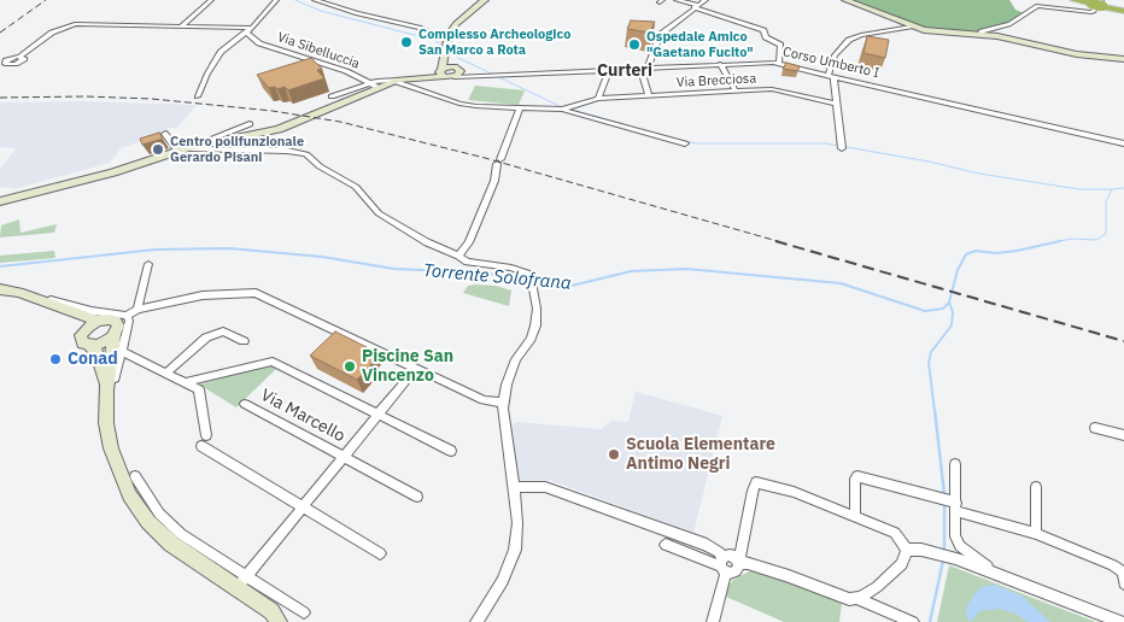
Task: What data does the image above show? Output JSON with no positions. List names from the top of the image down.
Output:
{
  "streets": {
    "street": [
      "Via Sibelluccia",
      "Corso Umberto I",
      "Via Brecciosa",
      "Via Marcello"
    ]
  },
  "districts": ["Curteri"],
  "water": ["Torrente Solofrana"],
  "places": [
    "Complesso Archeologico San Marco a Rota",
    "Ospedale Amico \"Gaetano Fucito\"",
    "Centro polifunzionale Gerardo Pisani",
    "Conad",
    "Piscine San Vincenzo",
    "Scuola Elementare Antimo Negri"
  ]
}
